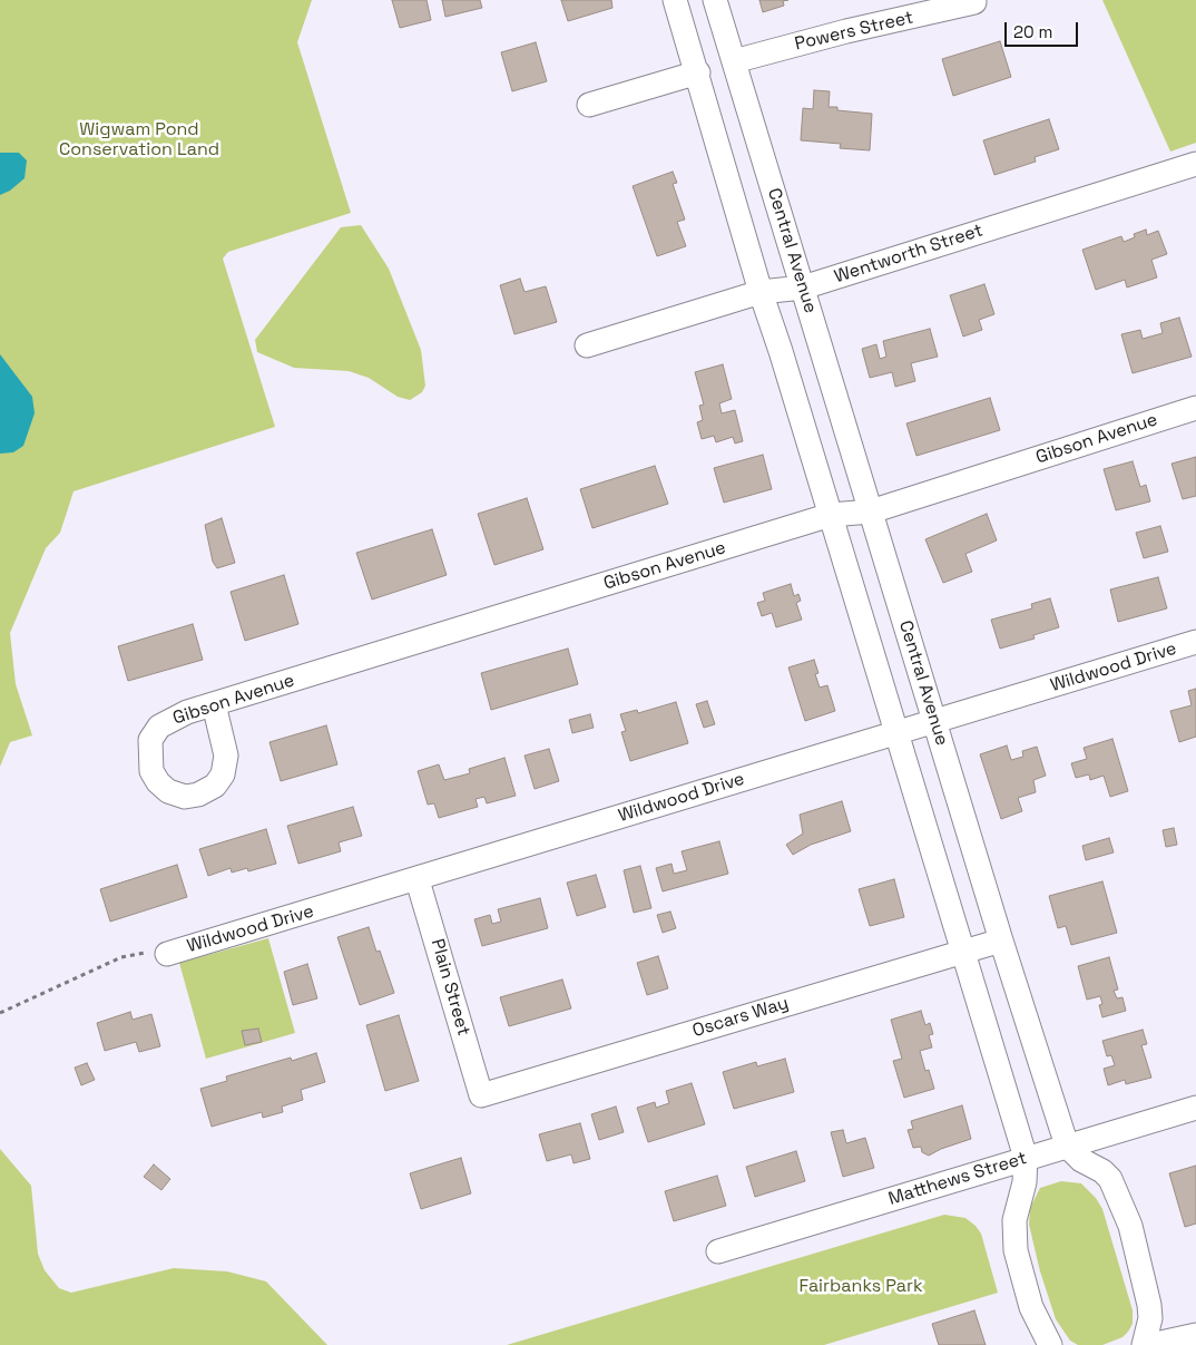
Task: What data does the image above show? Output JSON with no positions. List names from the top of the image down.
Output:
{
  "streets": {
    "street": [
      "Powers Street",
      "Central Avenue",
      "Wentworth Street",
      "Gibson Avenue",
      "Wildwood Drive",
      "Plain Street",
      "Oscars Way",
      "Matthews Street"
    ]
  },
  "crossings": [
    ["Powers Street", "Central Avenue"],
    ["Central Avenue", "Wentworth Street"],
    ["Central Avenue", "Gibson Avenue"],
    ["Central Avenue", "Wildwood Drive"],
    ["Central Avenue", "Oscars Way"],
    ["Central Avenue", "Matthews Street"],
    ["Wildwood Drive", "Plain Street"],
    ["Plain Street", "Oscars Way"]
  ],
  "parks": ["Wigwam Pond Conservation Land", "Fairbanks Park"],
  "scale_bar": "20 m"
}
